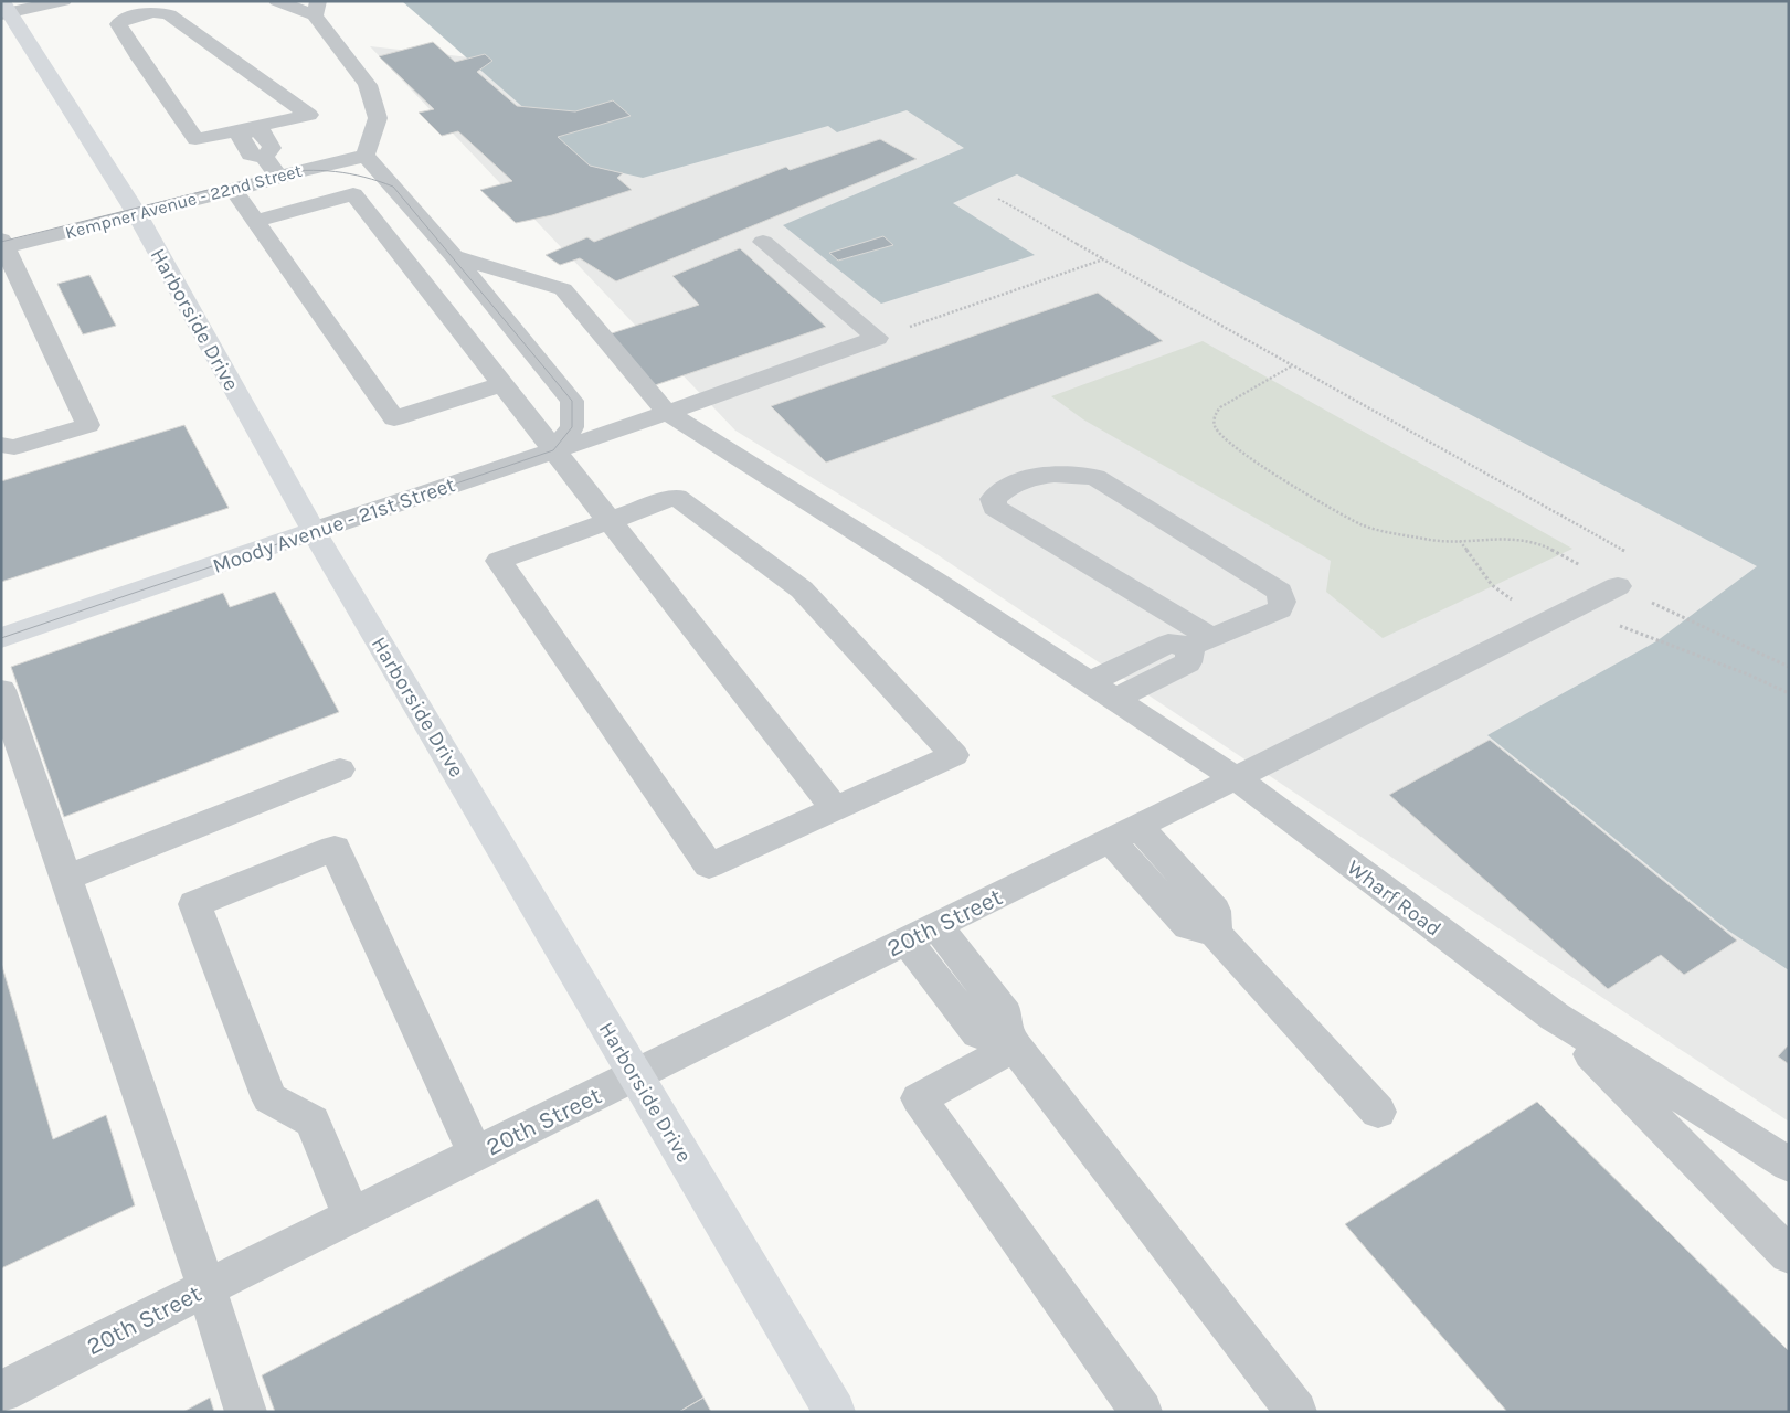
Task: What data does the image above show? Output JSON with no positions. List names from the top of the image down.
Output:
{
  "streets": {
    "main road": ["Harborside Drive", "Moody Avenue - 21st Street"],
    "street": ["Kempner Avenue - 22nd Street", "Wharf Road", "20th Street"]
  },
  "crossings": [
    ["Kempner Avenue - 22nd Street", "Harborside Drive"],
    ["Harborside Drive", "Moody Avenue - 21st Street"],
    ["Harborside Drive", "20th Street"],
    ["Moody Avenue - 21st Street", "Wharf Road"],
    ["Wharf Road", "20th Street"]
  ]
}
